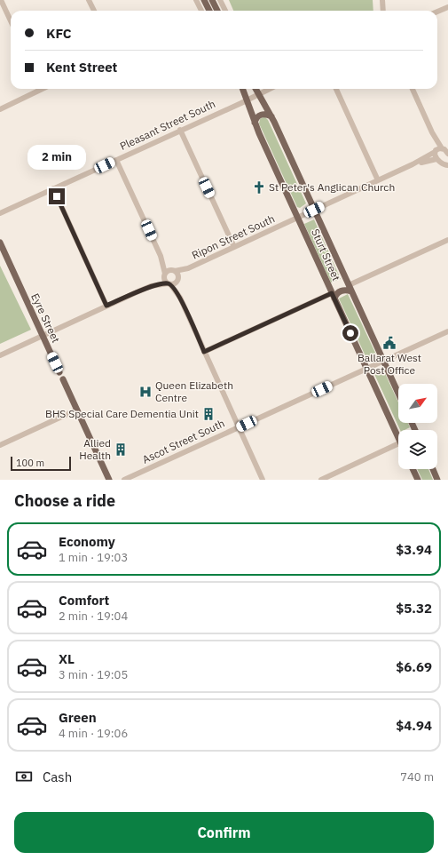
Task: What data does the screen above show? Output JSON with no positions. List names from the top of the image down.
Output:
{
  "streets": {
    "main road": ["Sturt Street", "Eyre Street"],
    "street": ["Pleasant Street South", "Ripon Street South", "Ascot Street South"]
  },
  "crossings": [
    ["Pleasant Street South", "Sturt Street"],
    ["Ripon Street South", "Sturt Street"],
    ["Sturt Street", "Ascot Street South"]
  ],
  "places": {
    "church": ["St Peter's Anglican Church"],
    "public building": ["Ballarat West Post Office"],
    "hospital": ["Queen Elizabeth Centre"],
    "building": ["BHS Special Care Dementia Unit", "Allied Health"]
  },
  "scale_bar": "100 m",
  "north": "top right",
  "page": {
    "banner": ["KFC", "Kent Street"],
    "bubble": "2 min",
    "scale": "100 m",
    "heading": "Choose a ride",
    "list": [
      {
        "name": "Economy",
        "note": "1 min · 19:03",
        "value": "$3.94"
      },
      {
        "name": "Comfort",
        "note": "2 min · 19:04",
        "value": "$5.32"
      },
      {
        "name": "XL",
        "note": "3 min · 19:05",
        "value": "$6.69"
      },
      {
        "name": "Green",
        "note": "4 min · 19:06",
        "value": "$4.94"
      }
    ],
    "pay": ["Cash", "740 m"],
    "buttons": "Confirm"
  }
}
